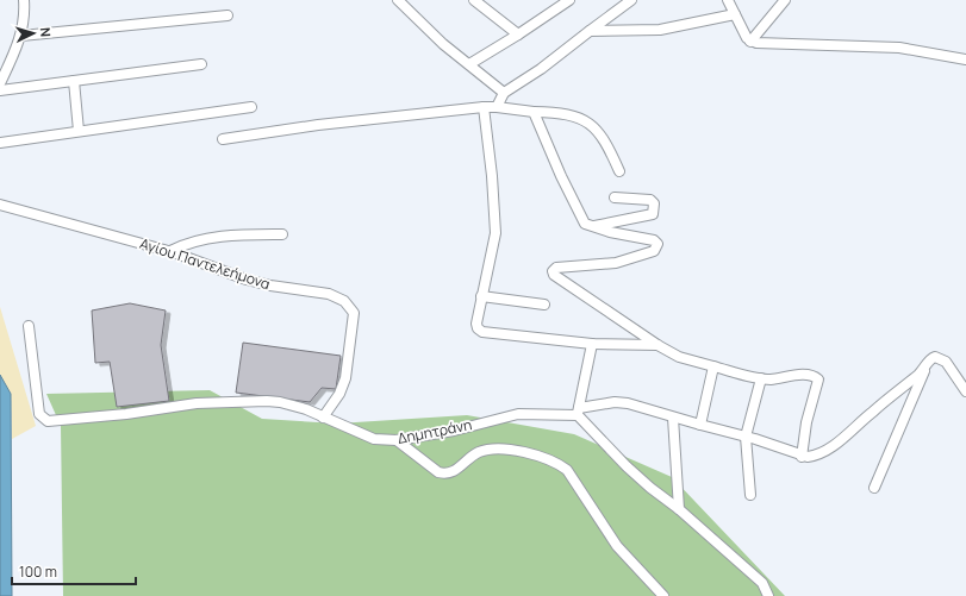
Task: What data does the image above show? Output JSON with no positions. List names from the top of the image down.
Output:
{
  "streets": {
    "street": ["Αγίου Παντελεήμονα", "Δημητράνη"]
  },
  "crossings": [
    ["Αγίου Παντελεήμονα", "Δημητράνη"]
  ],
  "scale_bar": "100 m",
  "north": "right"
}
